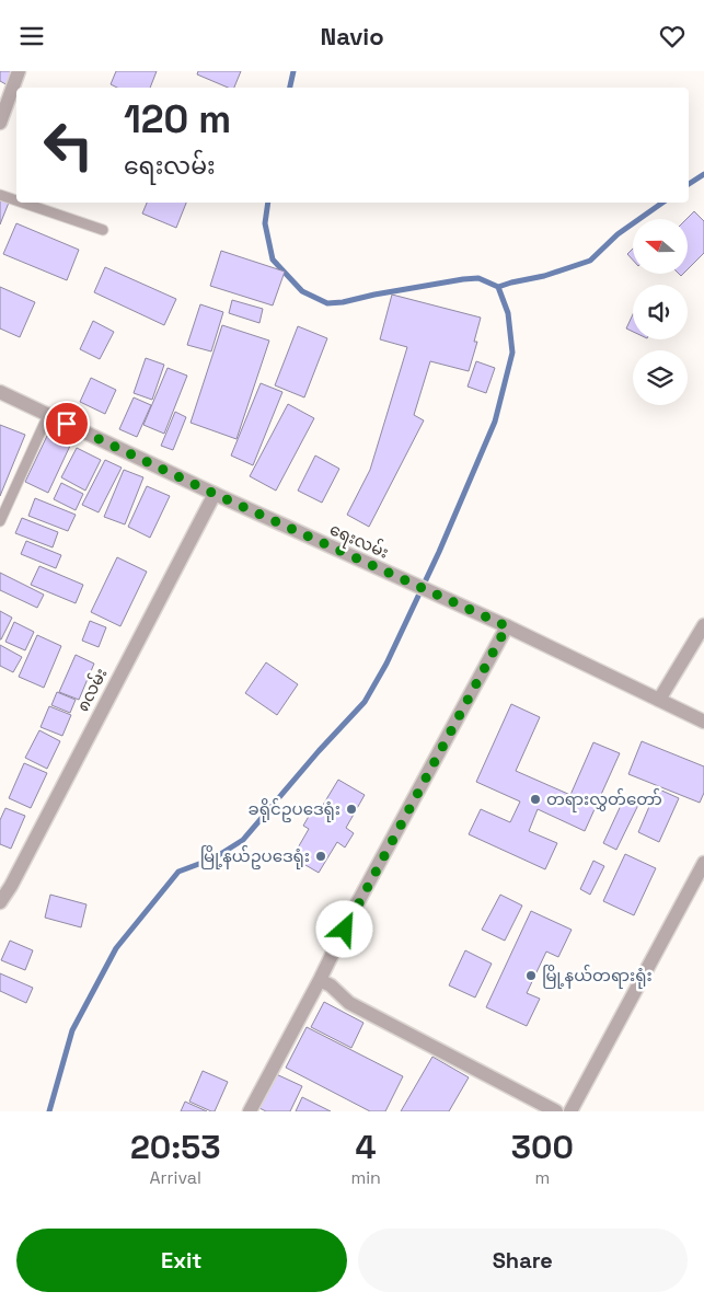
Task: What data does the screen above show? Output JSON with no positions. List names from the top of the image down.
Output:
{
  "streets": {
    "street": ["ရေးလမ်း", "၈လမ်း"]
  },
  "crossings": [
    ["ရေးလမ်း", "၈လမ်း"]
  ],
  "places": [
    "တရားလွှတ်တော်",
    "ခရိုင်ဥပဒေရုံး",
    "မြို့နယ်ဥပဒေရုံး",
    "မြို့နယ်တရားရုံး"
  ],
  "north": "left",
  "page": {
    "header": "Navio",
    "turn": ["120 m", "ရေးလမ်း"],
    "eta": [
      "20:53",
      "Arrival",
      "4",
      "min",
      "300",
      "m"
    ],
    "buttons": ["Exit", "Share"]
  }
}
